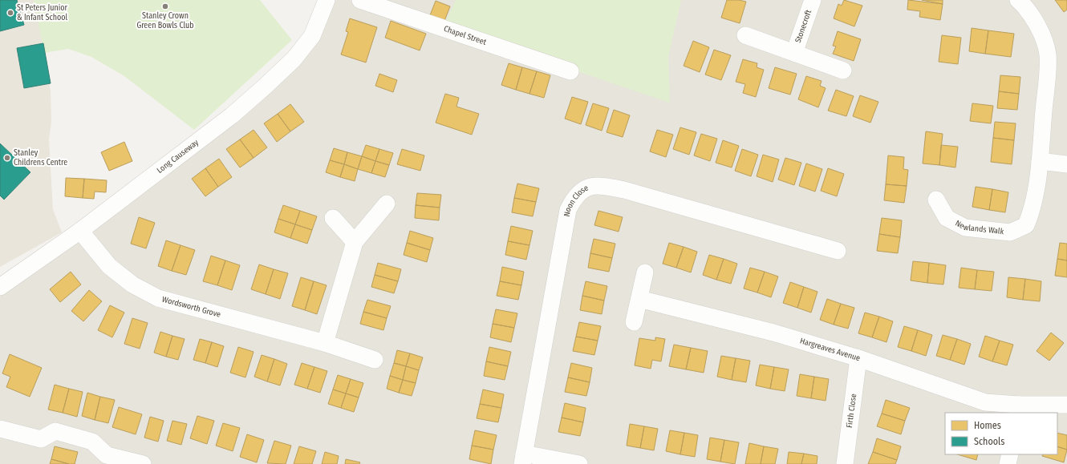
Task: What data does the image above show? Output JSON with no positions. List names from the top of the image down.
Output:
{
  "streets": {
    "street": [
      "Stonecroft",
      "Chapel Street",
      "Long Causeway",
      "Noon Close",
      "Newlands Walk",
      "Wordsworth Grove",
      "Hargreaves Avenue",
      "Firth Close"
    ]
  },
  "crossings": [
    ["Long Causeway", "Wordsworth Grove"],
    ["Hargreaves Avenue", "Firth Close"]
  ],
  "places": ["Stanley Crown Green Bowls Club", "St Peters Junior & Infant School", "Stanley Childrens Centre"],
  "legend": ["Homes", "Schools"]
}
